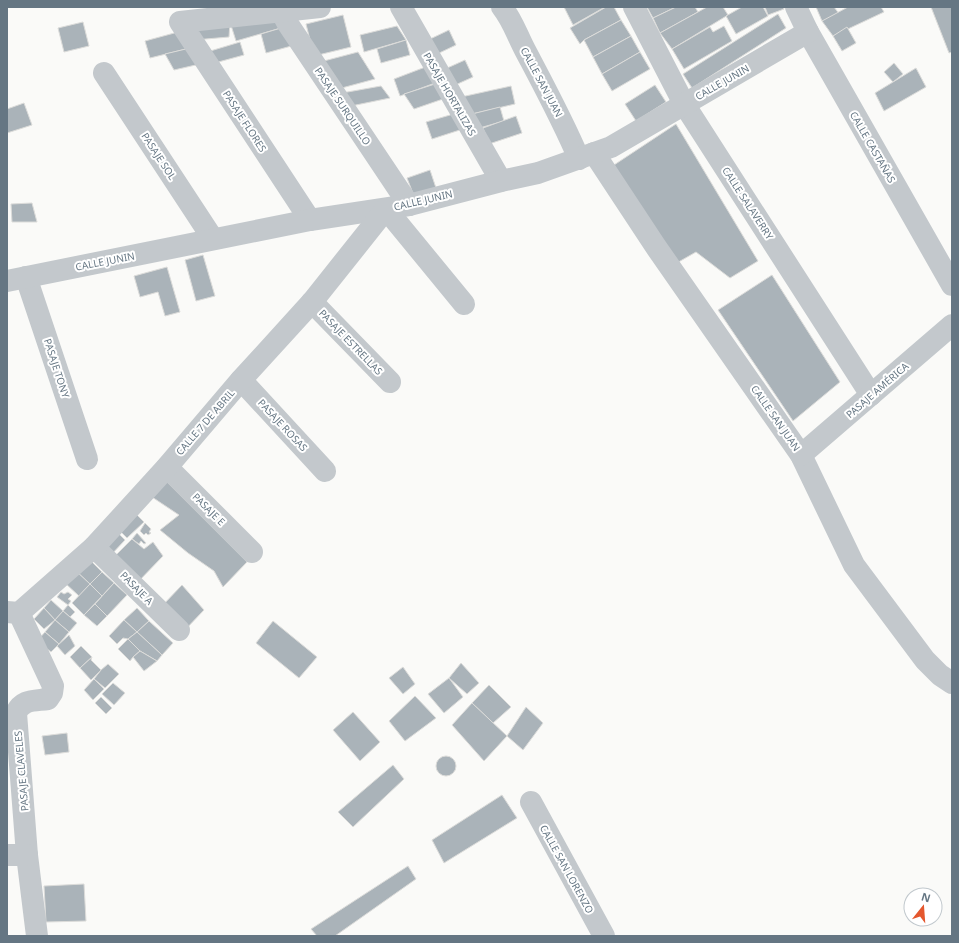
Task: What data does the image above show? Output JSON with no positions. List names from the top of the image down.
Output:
{
  "streets": {
    "street": [
      "CALLE SAN JUAN",
      "CALLE JUNIN",
      "PASAJE HORTALIZAS",
      "PASAJE SURQUILLO",
      "PASAJE FLORES",
      "CALLE CASTAÑAS",
      "PASAJE SOL",
      "CALLE SALAVERRY",
      "PASAJE ESTRELLAS",
      "PASAJE TONY",
      "PASAJE AMÉRICA",
      "CALLE 7 DE ABRIL",
      "PASAJE ROSAS",
      "PASAJE E",
      "PASAJE A",
      "PASAJE CLAVELES",
      "CALLE SAN LORENZO"
    ]
  },
  "crossings": [
    ["CALLE SAN JUAN", "CALLE JUNIN"],
    ["CALLE SAN JUAN", "PASAJE AMÉRICA"],
    ["CALLE JUNIN", "PASAJE HORTALIZAS"],
    ["CALLE JUNIN", "PASAJE SURQUILLO"],
    ["CALLE JUNIN", "PASAJE FLORES"],
    ["CALLE JUNIN", "CALLE CASTAÑAS"],
    ["CALLE JUNIN", "PASAJE SOL"],
    ["CALLE JUNIN", "CALLE SALAVERRY"],
    ["CALLE JUNIN", "PASAJE TONY"],
    ["CALLE JUNIN", "CALLE 7 DE ABRIL"],
    ["PASAJE SURQUILLO", "PASAJE FLORES"],
    ["CALLE SALAVERRY", "PASAJE AMÉRICA"],
    ["PASAJE ESTRELLAS", "CALLE 7 DE ABRIL"],
    ["CALLE 7 DE ABRIL", "PASAJE ROSAS"],
    ["CALLE 7 DE ABRIL", "PASAJE E"],
    ["CALLE 7 DE ABRIL", "PASAJE A"],
    ["CALLE 7 DE ABRIL", "PASAJE CLAVELES"]
  ],
  "north": "top"
}
